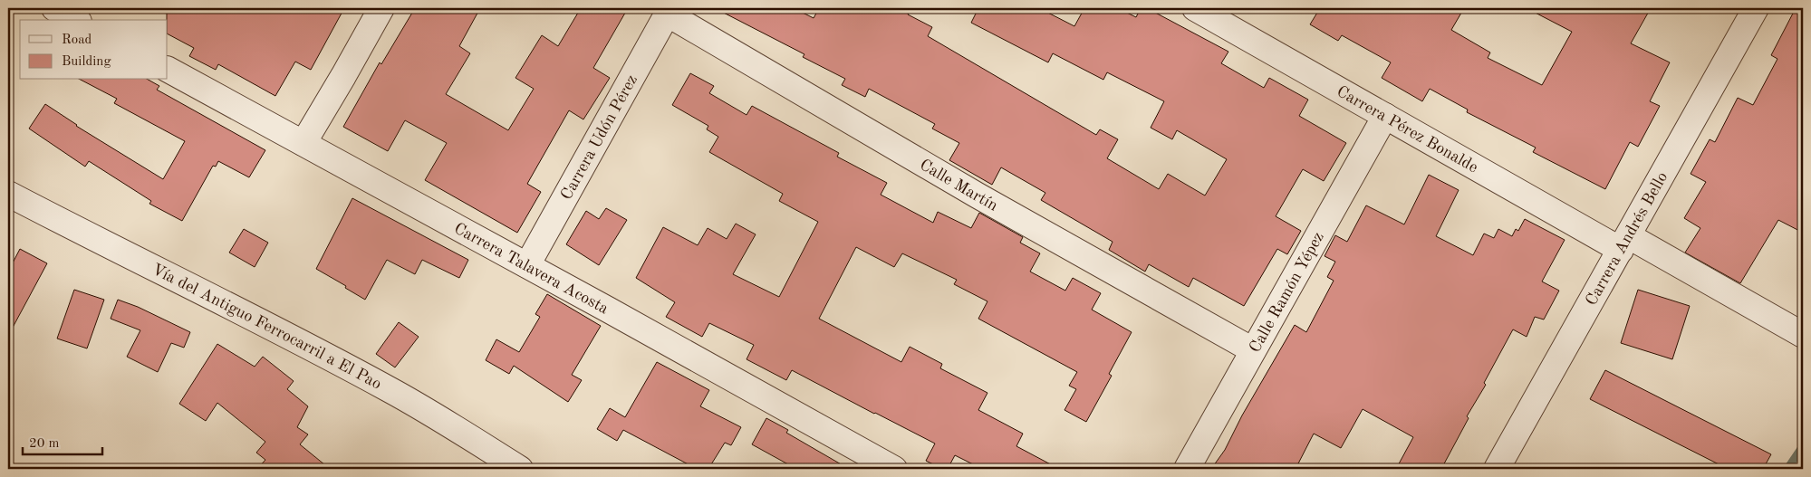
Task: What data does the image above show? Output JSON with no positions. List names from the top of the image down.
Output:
{
  "streets": {
    "street": [
      "Carrera Pérez Bonalde",
      "Carrera Udón Pérez",
      "Calle Martín",
      "Carrera Andrés Bello",
      "Carrera Talavera Acosta",
      "Calle Ramón Yépez",
      "Vía del Antiguo Ferrocarril a El Pao"
    ]
  },
  "crossings": [
    ["Carrera Pérez Bonalde", "Carrera Andrés Bello"],
    ["Carrera Pérez Bonalde", "Calle Ramón Yépez"],
    ["Carrera Udón Pérez", "Calle Martín"],
    ["Carrera Udón Pérez", "Carrera Talavera Acosta"],
    ["Calle Martín", "Calle Ramón Yépez"]
  ],
  "legend": ["Road", "Building"],
  "scale_bar": "20 m"
}
